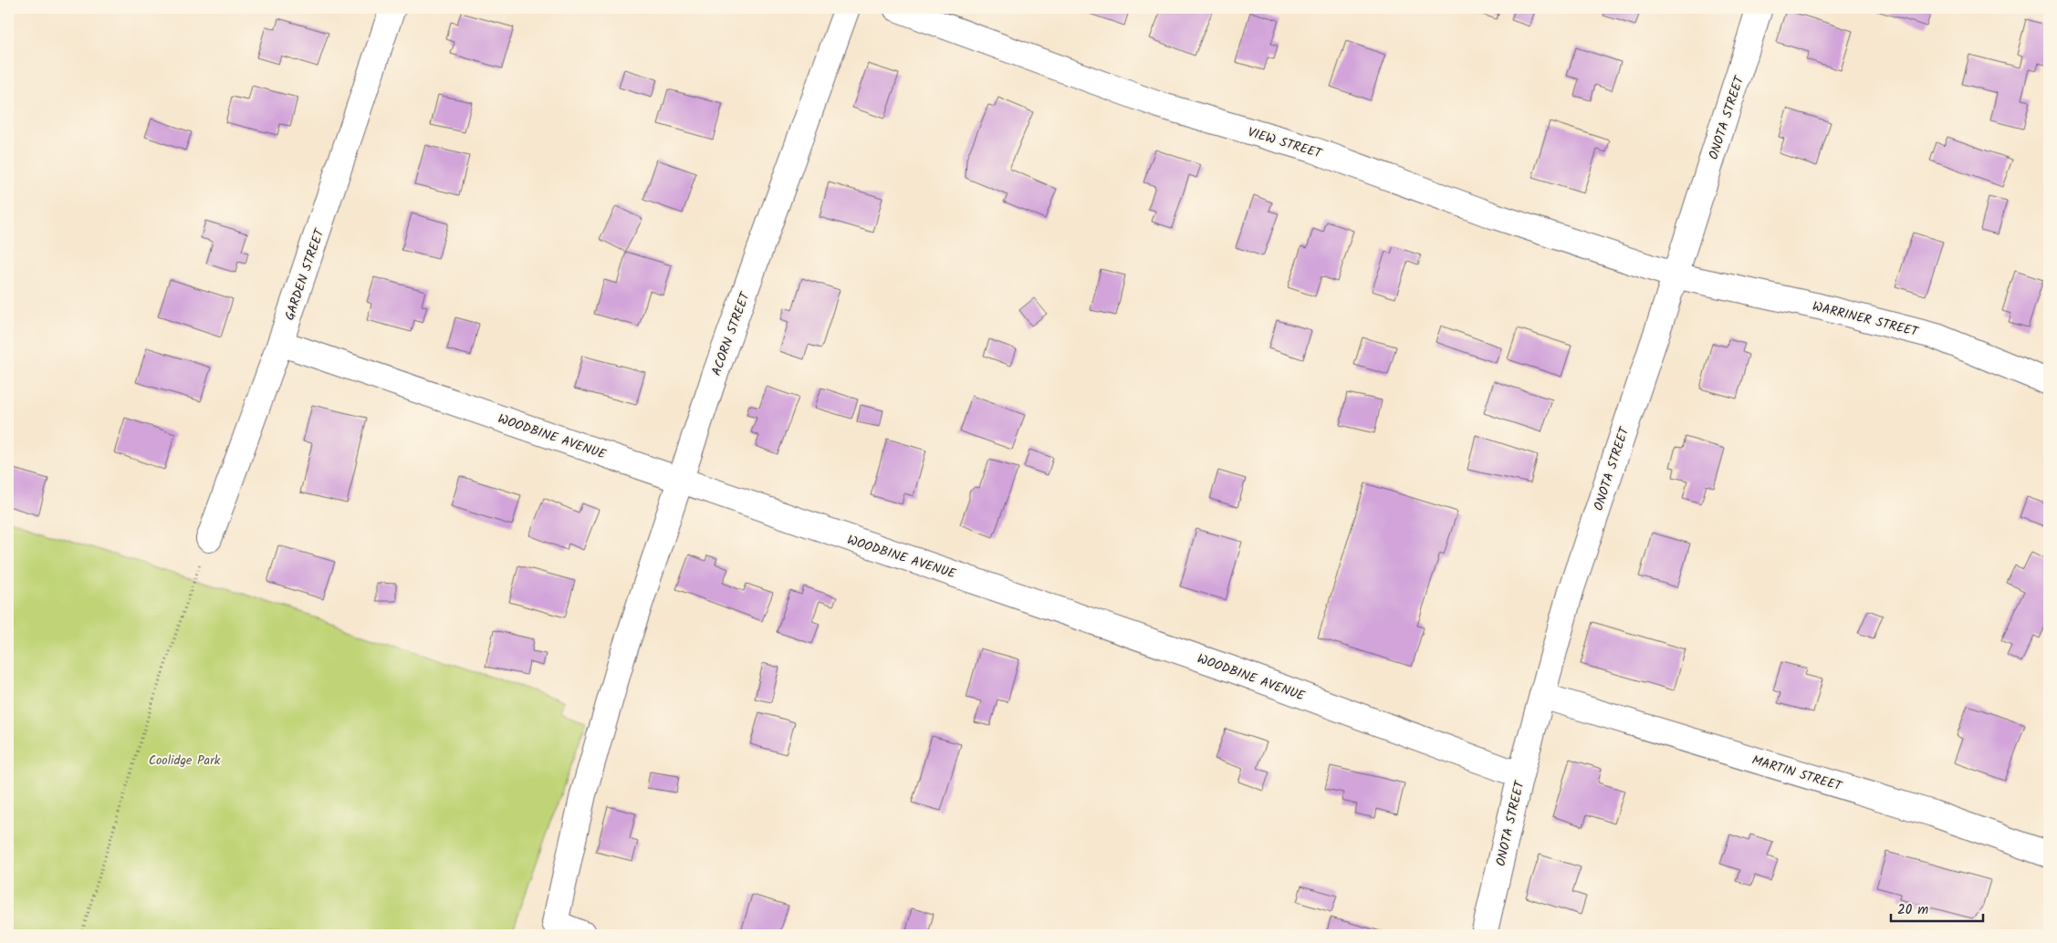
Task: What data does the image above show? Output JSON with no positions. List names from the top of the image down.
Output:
{
  "streets": {
    "street": [
      "ONOTA STREET",
      "VIEW STREET",
      "GARDEN STREET",
      "WARRINER STREET",
      "ACORN STREET",
      "WOODBINE AVENUE",
      "MARTIN STREET"
    ]
  },
  "crossings": [
    ["ONOTA STREET", "VIEW STREET"],
    ["ONOTA STREET", "WARRINER STREET"],
    ["ONOTA STREET", "WOODBINE AVENUE"],
    ["ONOTA STREET", "MARTIN STREET"],
    ["VIEW STREET", "WARRINER STREET"],
    ["GARDEN STREET", "WOODBINE AVENUE"],
    ["ACORN STREET", "WOODBINE AVENUE"]
  ],
  "parks": ["Coolidge Park"],
  "scale_bar": "20 m"
}
